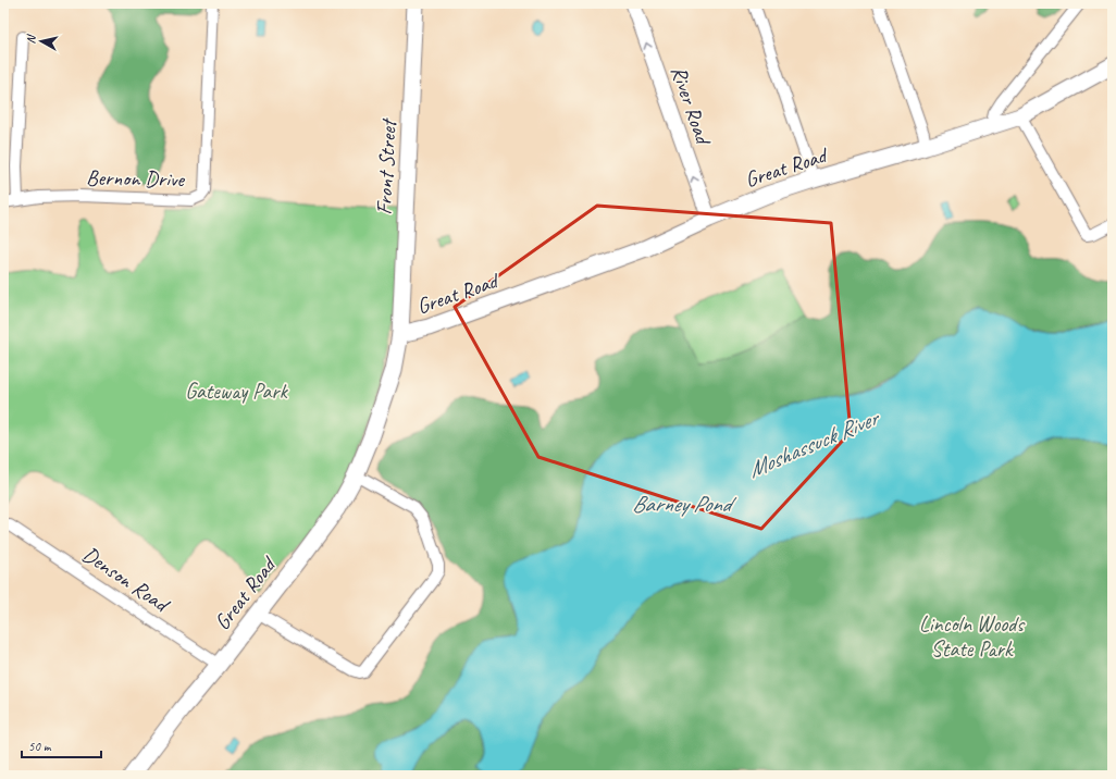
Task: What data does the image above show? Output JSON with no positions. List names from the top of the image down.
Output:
{
  "streets": {
    "main road": ["Front Street", "Great Road"],
    "street": ["River Road", "Bernon Drive", "Denson Road"]
  },
  "crossings": [
    ["River Road", "Great Road"],
    ["Front Street", "Great Road"],
    ["Great Road", "Denson Road"]
  ],
  "water": ["Moshassuck River", "Barney Pond"],
  "parks": ["Gateway Park", "Lincoln Woods State Park"],
  "scale_bar": "50 m",
  "north": "left"
}
